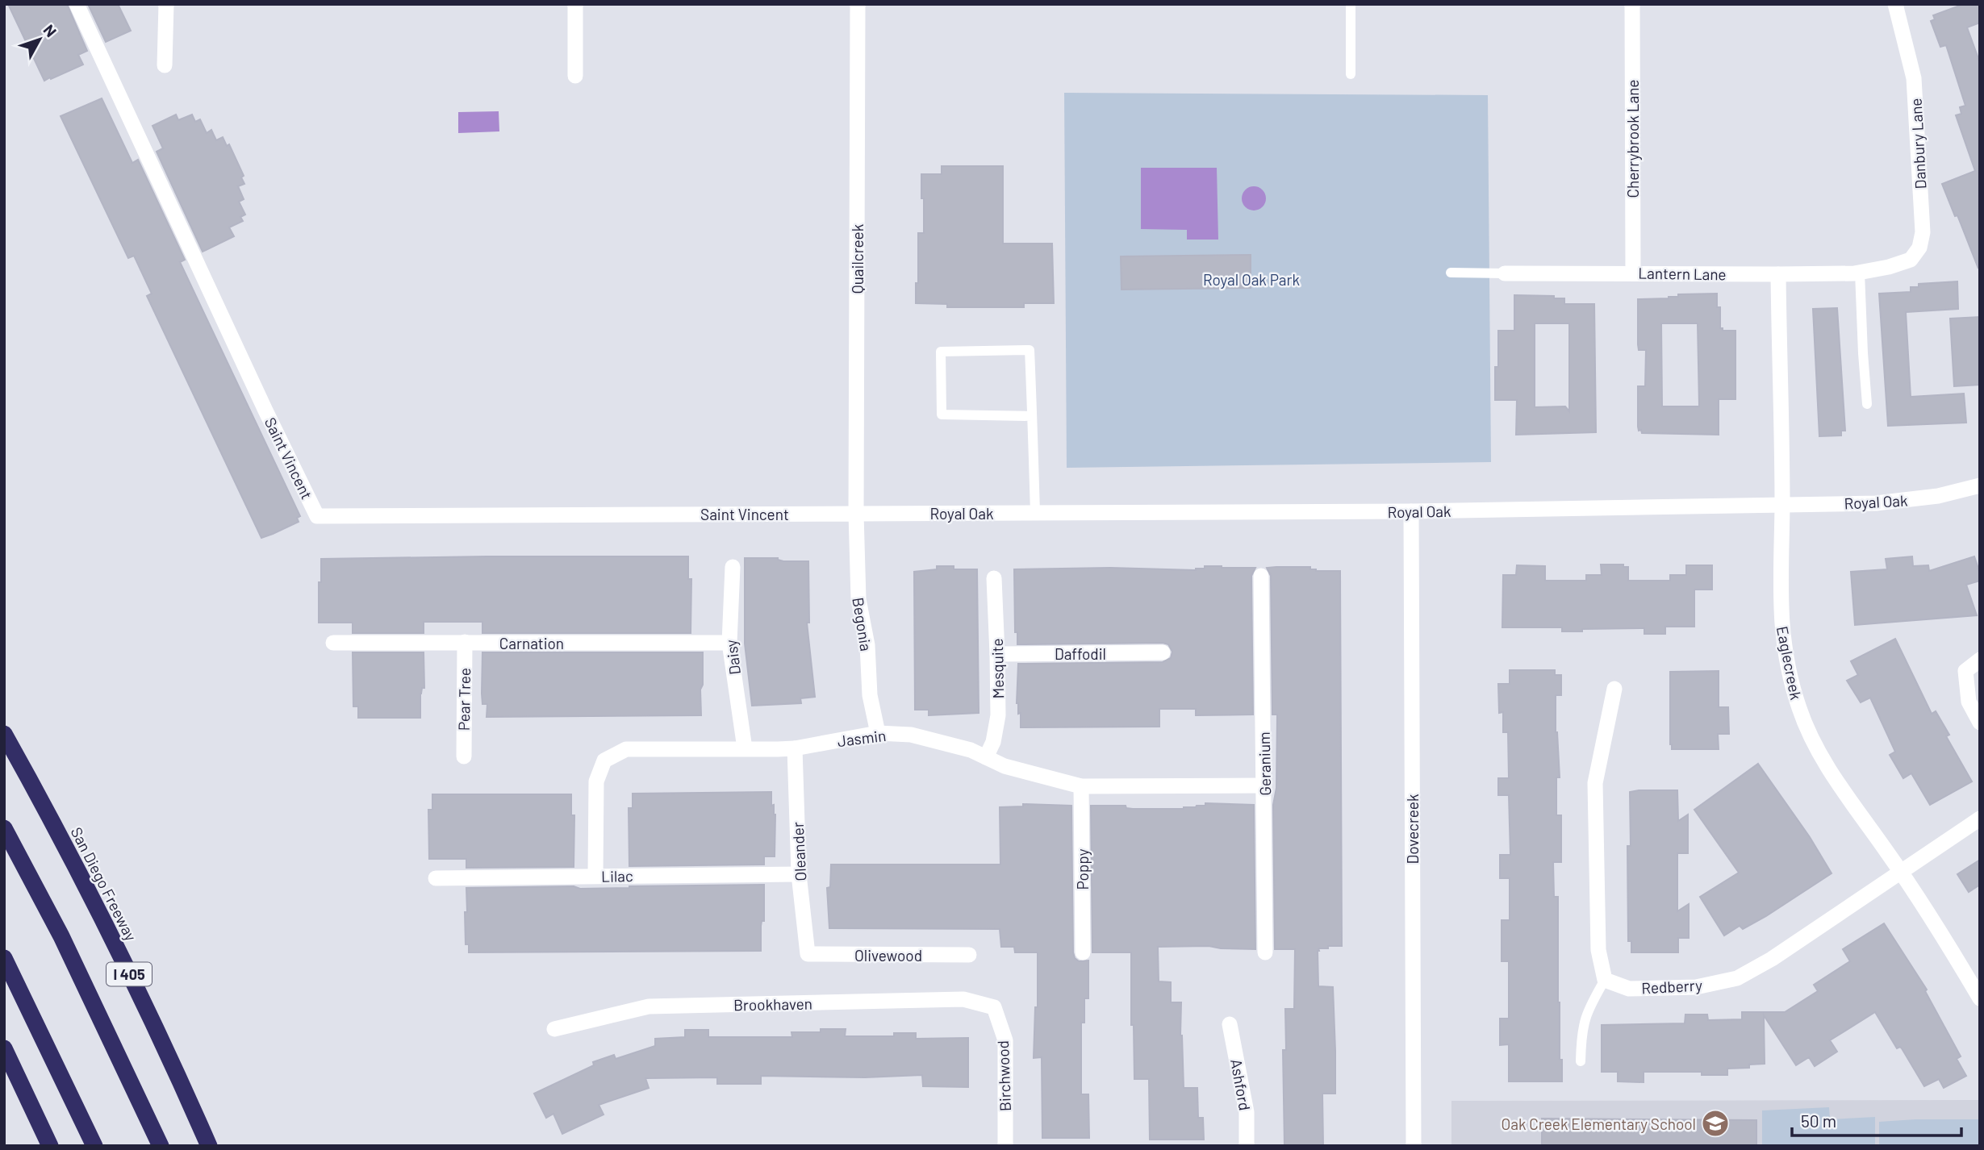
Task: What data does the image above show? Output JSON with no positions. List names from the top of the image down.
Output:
{
  "streets": {
    "highway": ["San Diego Freeway", "I 405"],
    "street": [
      "Cherrybrook Lane",
      "Danbury Lane",
      "Quailcreek",
      "Lantern Lane",
      "Saint Vincent",
      "Royal Oak",
      "Begonia",
      "Carnation",
      "Daffodil",
      "Daisy",
      "Eaglecreek",
      "Mesquite",
      "Pear Tree",
      "Jasmin",
      "Geranium",
      "Dovecreek",
      "Oleander",
      "Poppy",
      "Lilac",
      "Olivewood",
      "Redberry",
      "Brookhaven",
      "Birchwood",
      "Ashford"
    ]
  },
  "crossings": [
    ["Cherrybrook Lane", "Lantern Lane"],
    ["Danbury Lane", "Lantern Lane"],
    ["Quailcreek", "Saint Vincent"],
    ["Quailcreek", "Royal Oak"],
    ["Quailcreek", "Begonia"],
    ["Lantern Lane", "Eaglecreek"],
    ["Saint Vincent", "Royal Oak"],
    ["Saint Vincent", "Begonia"],
    ["Royal Oak", "Begonia"],
    ["Royal Oak", "Eaglecreek"],
    ["Royal Oak", "Dovecreek"],
    ["Begonia", "Jasmin"],
    ["Carnation", "Daisy"],
    ["Carnation", "Pear Tree"],
    ["Daffodil", "Mesquite"],
    ["Daisy", "Jasmin"],
    ["Eaglecreek", "Redberry"],
    ["Mesquite", "Jasmin"],
    ["Jasmin", "Geranium"],
    ["Jasmin", "Oleander"],
    ["Jasmin", "Poppy"],
    ["Jasmin", "Lilac"],
    ["Oleander", "Lilac"],
    ["Oleander", "Olivewood"],
    ["Brookhaven", "Birchwood"]
  ],
  "parks": ["Royal Oak Park"],
  "places": {
    "school or university": ["Oak Creek Elementary School"]
  },
  "scale_bar": "50 m",
  "north": "top right"
}
